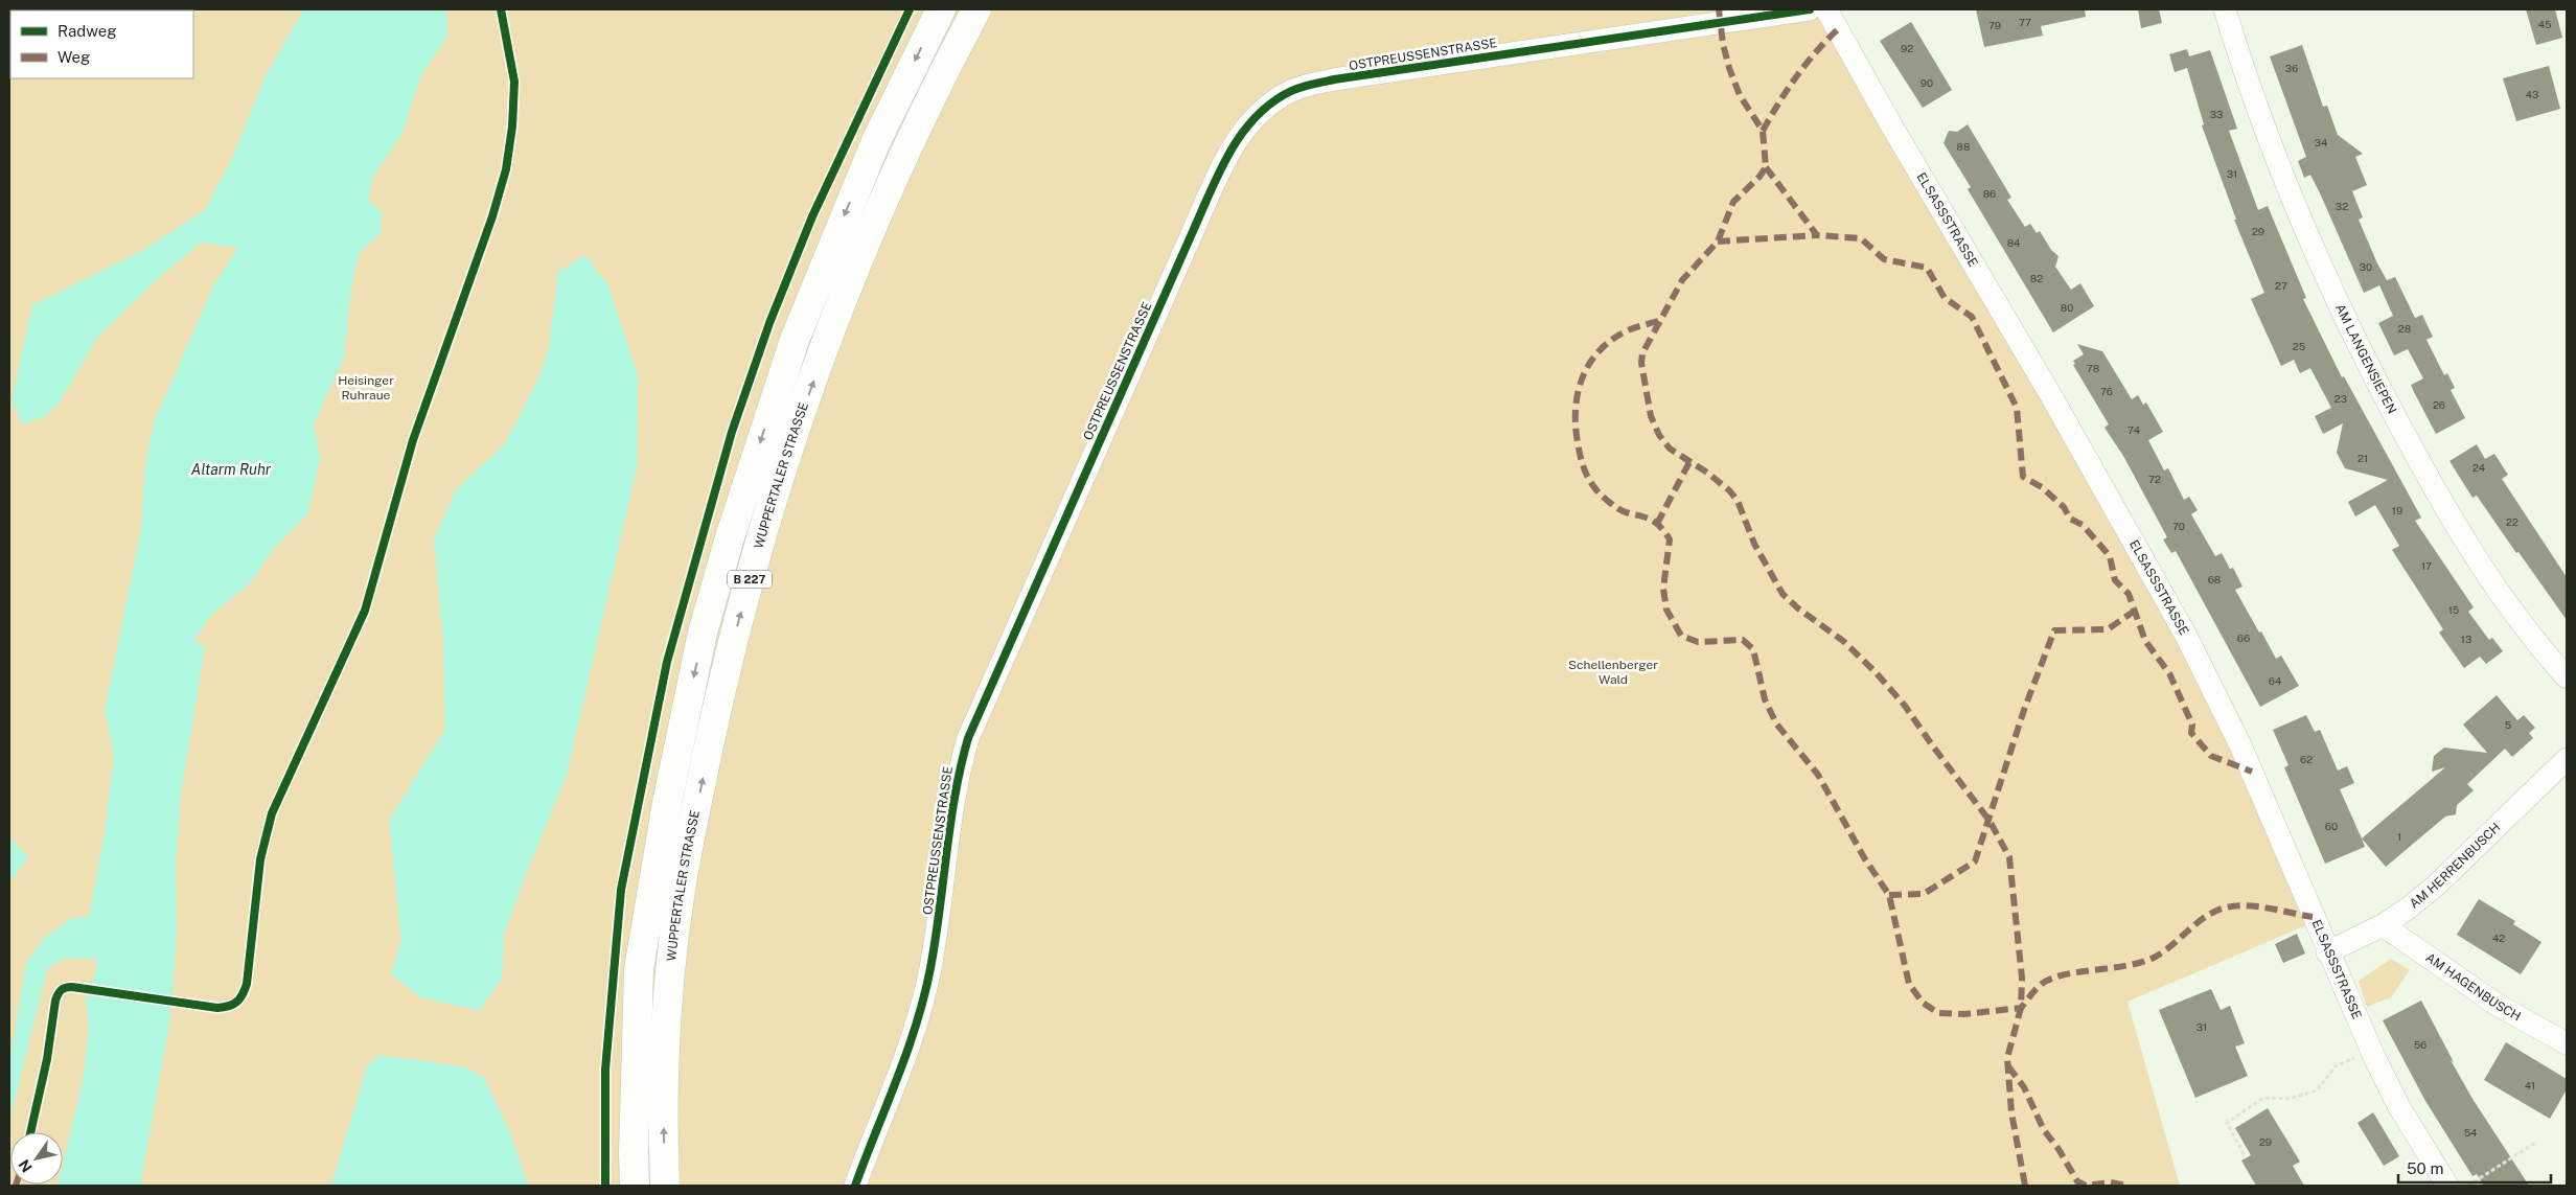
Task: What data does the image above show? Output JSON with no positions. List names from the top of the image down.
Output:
{
  "streets": {
    "main road": ["WUPPERTALER STRASSE", "B 227"],
    "street": [
      "OSTPREUSSENSTRASSE",
      "ELSASSSTRASSE",
      "AM LANGENSIEPEN",
      "AM HERRENBUSCH",
      "AM HAGENBUSCH"
    ]
  },
  "crossings": [
    ["ELSASSSTRASSE", "AM HERRENBUSCH"],
    ["AM HERRENBUSCH", "AM HAGENBUSCH"]
  ],
  "water": ["Altarm Ruhr"],
  "parks": ["Heisinger Ruhraue", "Schellenberger Wald"],
  "house_numbers": [
    "77",
    "45",
    "79",
    "92",
    "36",
    "90",
    "43",
    "33",
    "34",
    "88",
    "31",
    "86",
    "32",
    "29",
    "84",
    "30",
    "82",
    "27",
    "80",
    "28",
    "25",
    "78",
    "76",
    "23",
    "26",
    "74",
    "21",
    "24",
    "72",
    "19",
    "22",
    "70",
    "17",
    "68",
    "15",
    "66",
    "13",
    "64",
    "5",
    "62",
    "60",
    "1",
    "42",
    "31",
    "56",
    "41",
    "54",
    "29"
  ],
  "legend": ["Radweg", "Weg"],
  "scale_bar": "50 m",
  "north": "bottom left"
}
